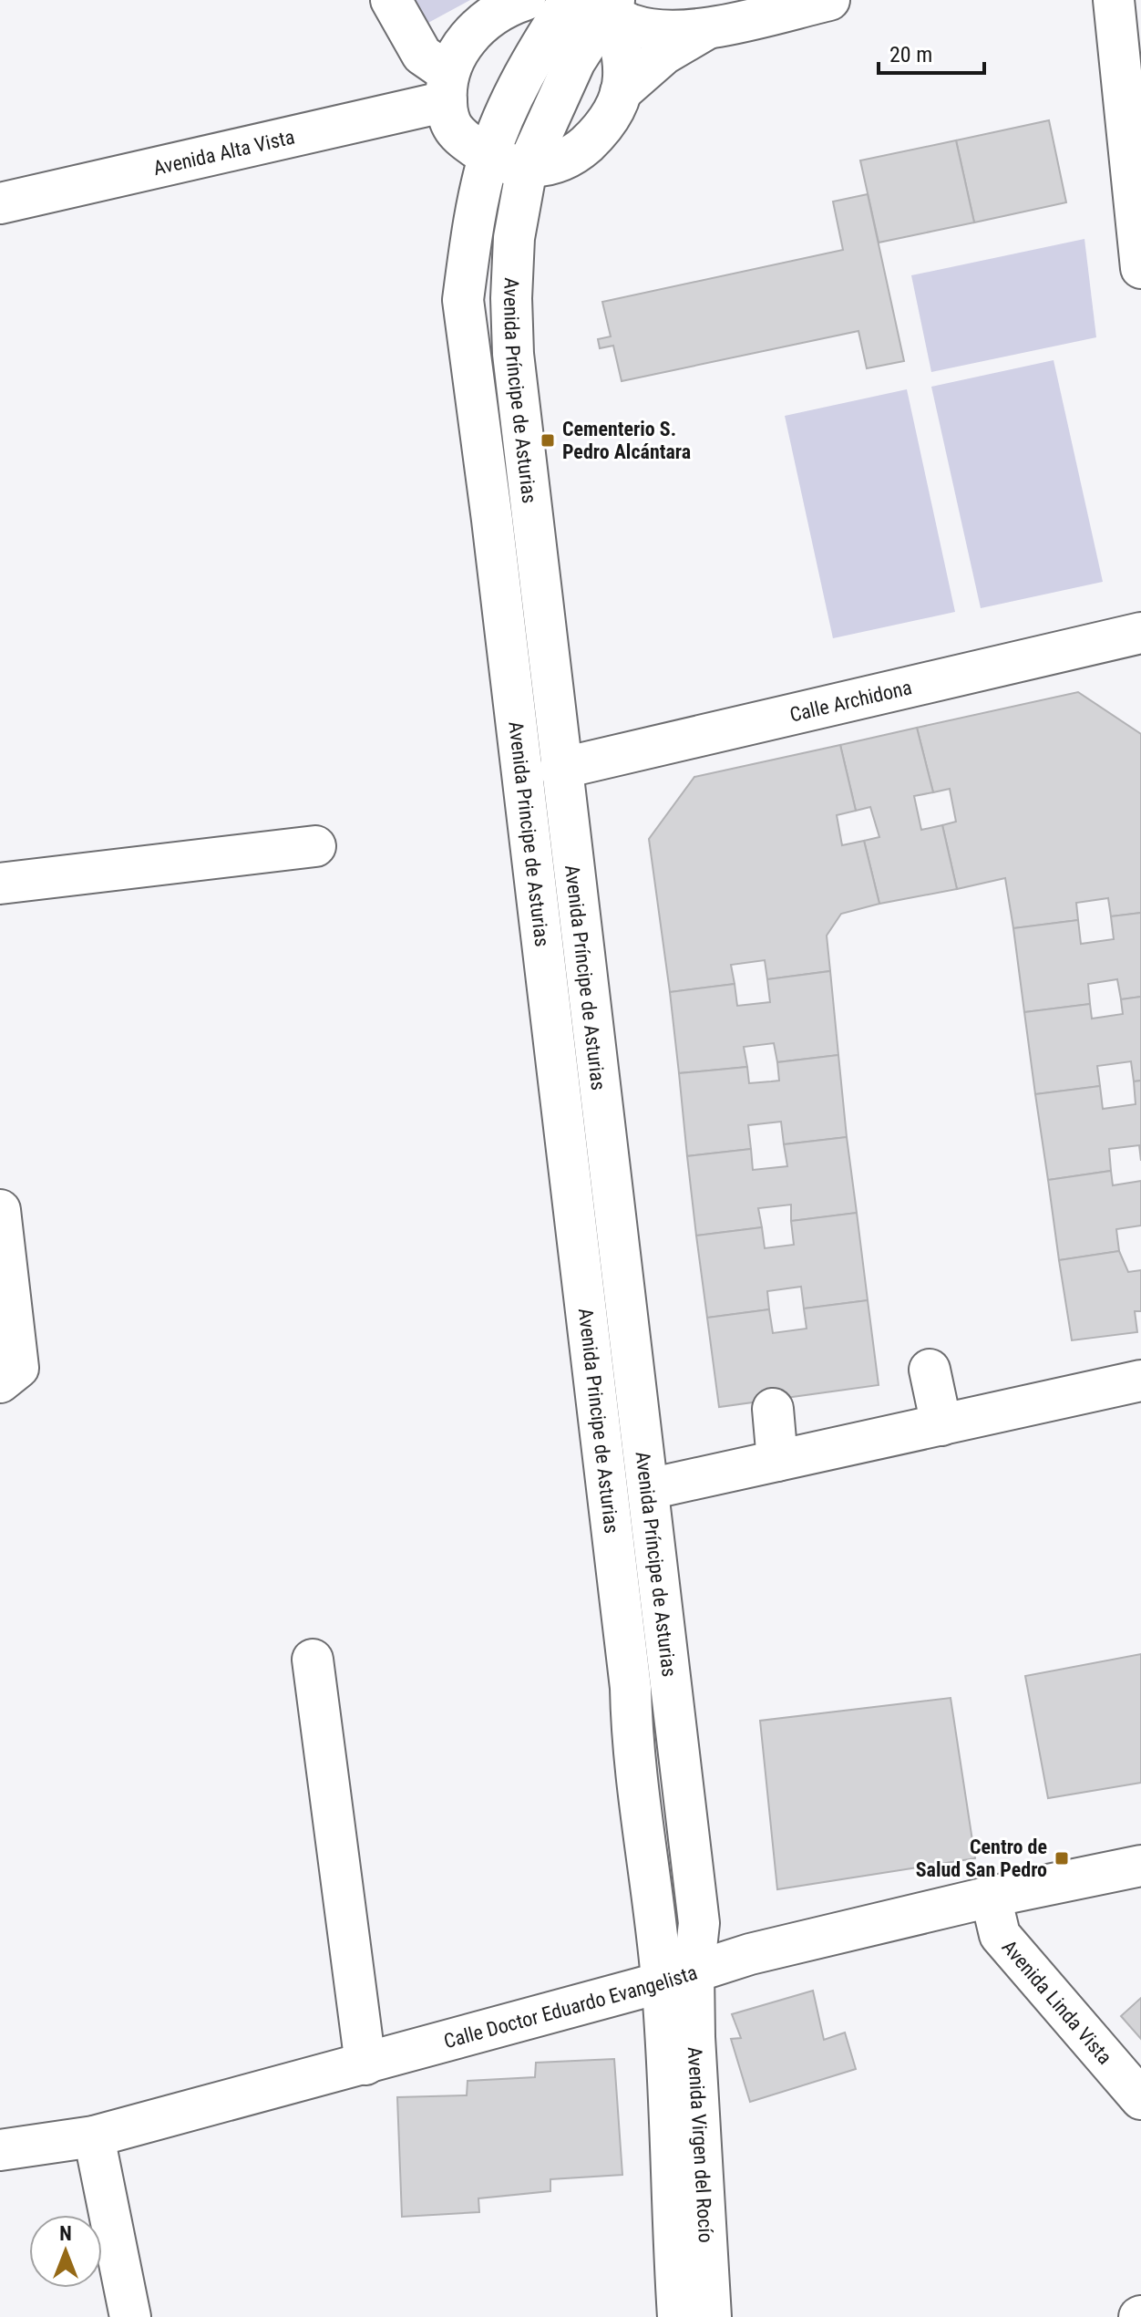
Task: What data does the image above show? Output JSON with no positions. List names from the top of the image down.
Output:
{
  "streets": {
    "street": [
      "Avenida Alta Vista",
      "Avenida Príncipe de Asturias",
      "Calle Archidona",
      "Avenida Principe de Asturias",
      "Avenida Linda Vista",
      "Calle Doctor Eduardo Evangelista",
      "Avenida Virgen del Rocío"
    ]
  },
  "crossings": [
    ["Avenida Príncipe de Asturias", "Calle Archidona"],
    ["Avenida Príncipe de Asturias", "Avenida Principe de Asturias"],
    ["Avenida Príncipe de Asturias", "Calle Doctor Eduardo Evangelista"],
    ["Avenida Príncipe de Asturias", "Avenida Virgen del Rocío"],
    ["Avenida Linda Vista", "Calle Doctor Eduardo Evangelista"],
    ["Calle Doctor Eduardo Evangelista", "Avenida Virgen del Rocío"]
  ],
  "places": {
    "transit": ["Cementerio S. Pedro Alcántara", "Centro de Salud San Pedro"]
  },
  "scale_bar": "20 m",
  "north": "top"
}
